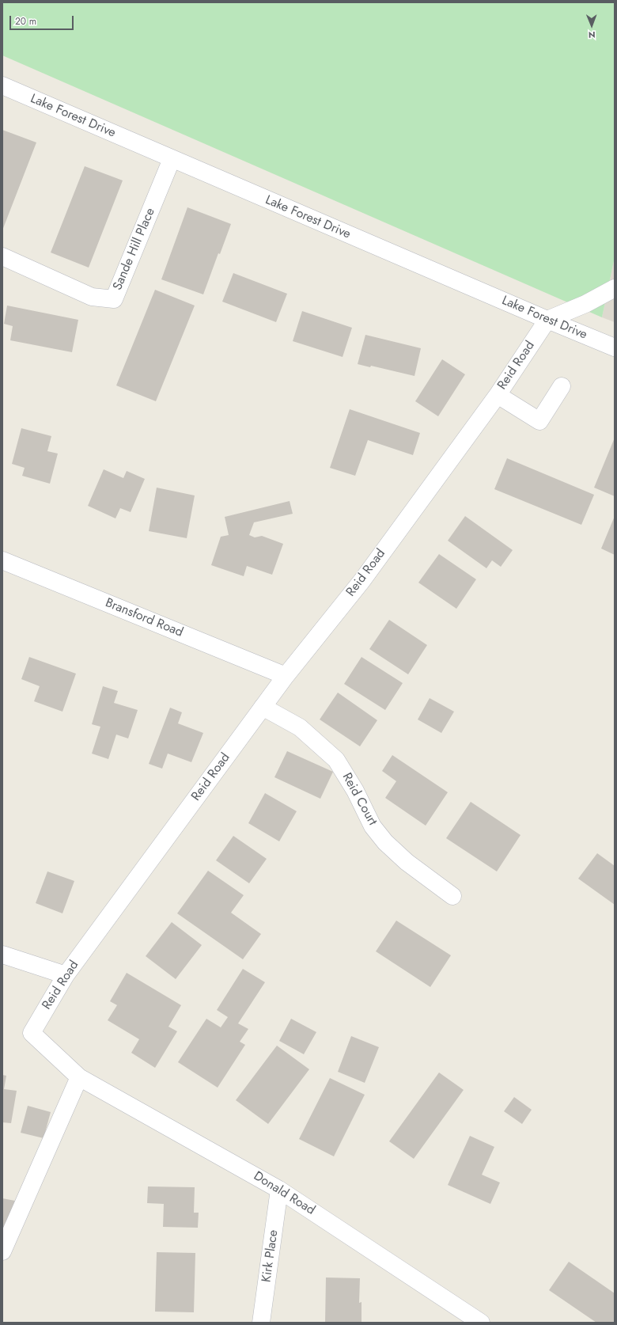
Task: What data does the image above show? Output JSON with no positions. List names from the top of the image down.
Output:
{
  "streets": {
    "street": [
      "Lake Forest Drive",
      "Sande Hill Place",
      "Reid Road",
      "Bransford Road",
      "Reid Court",
      "Donald Road",
      "Kirk Place"
    ]
  },
  "crossings": [
    ["Lake Forest Drive", "Sande Hill Place"],
    ["Lake Forest Drive", "Reid Road"],
    ["Reid Road", "Bransford Road"],
    ["Reid Road", "Reid Court"],
    ["Reid Road", "Donald Road"],
    ["Donald Road", "Kirk Place"]
  ],
  "scale_bar": "20 m",
  "north": "bottom"
}
